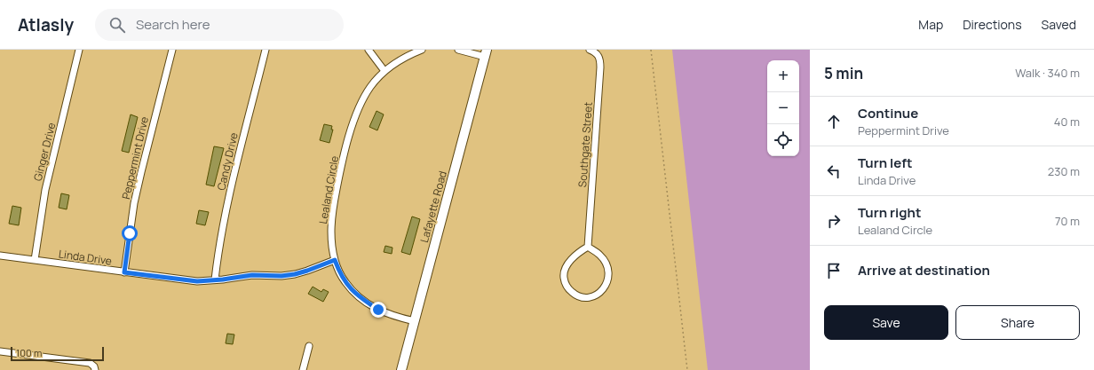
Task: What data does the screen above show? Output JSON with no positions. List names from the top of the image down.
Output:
{
  "streets": {
    "main road": ["Lafayette Road"],
    "street": [
      "Southgate Street",
      "Ginger Drive",
      "Peppermint Drive",
      "Candy Drive",
      "Lealand Circle",
      "Linda Drive"
    ]
  },
  "crossings": [
    ["Ginger Drive", "Linda Drive"],
    ["Peppermint Drive", "Linda Drive"],
    ["Candy Drive", "Linda Drive"],
    ["Lealand Circle", "Lafayette Road"],
    ["Lealand Circle", "Linda Drive"]
  ],
  "scale_bar": "100 m",
  "page": {
    "header": "Atlasly",
    "search": "Search here",
    "nav": ["Map", "Directions", "Saved"],
    "heading": ["5 min", "Walk · 340 m"],
    "map_buttons": ["+", "−"],
    "list": [
      ["Continue", "Peppermint Drive", "40 m"],
      ["Turn left", "Linda Drive", "230 m"],
      ["Turn right", "Lealand Circle", "70 m"],
      "Arrive at destination"
    ],
    "buttons": ["Save", "Share"],
    "scale": "100 m"
  }
}
